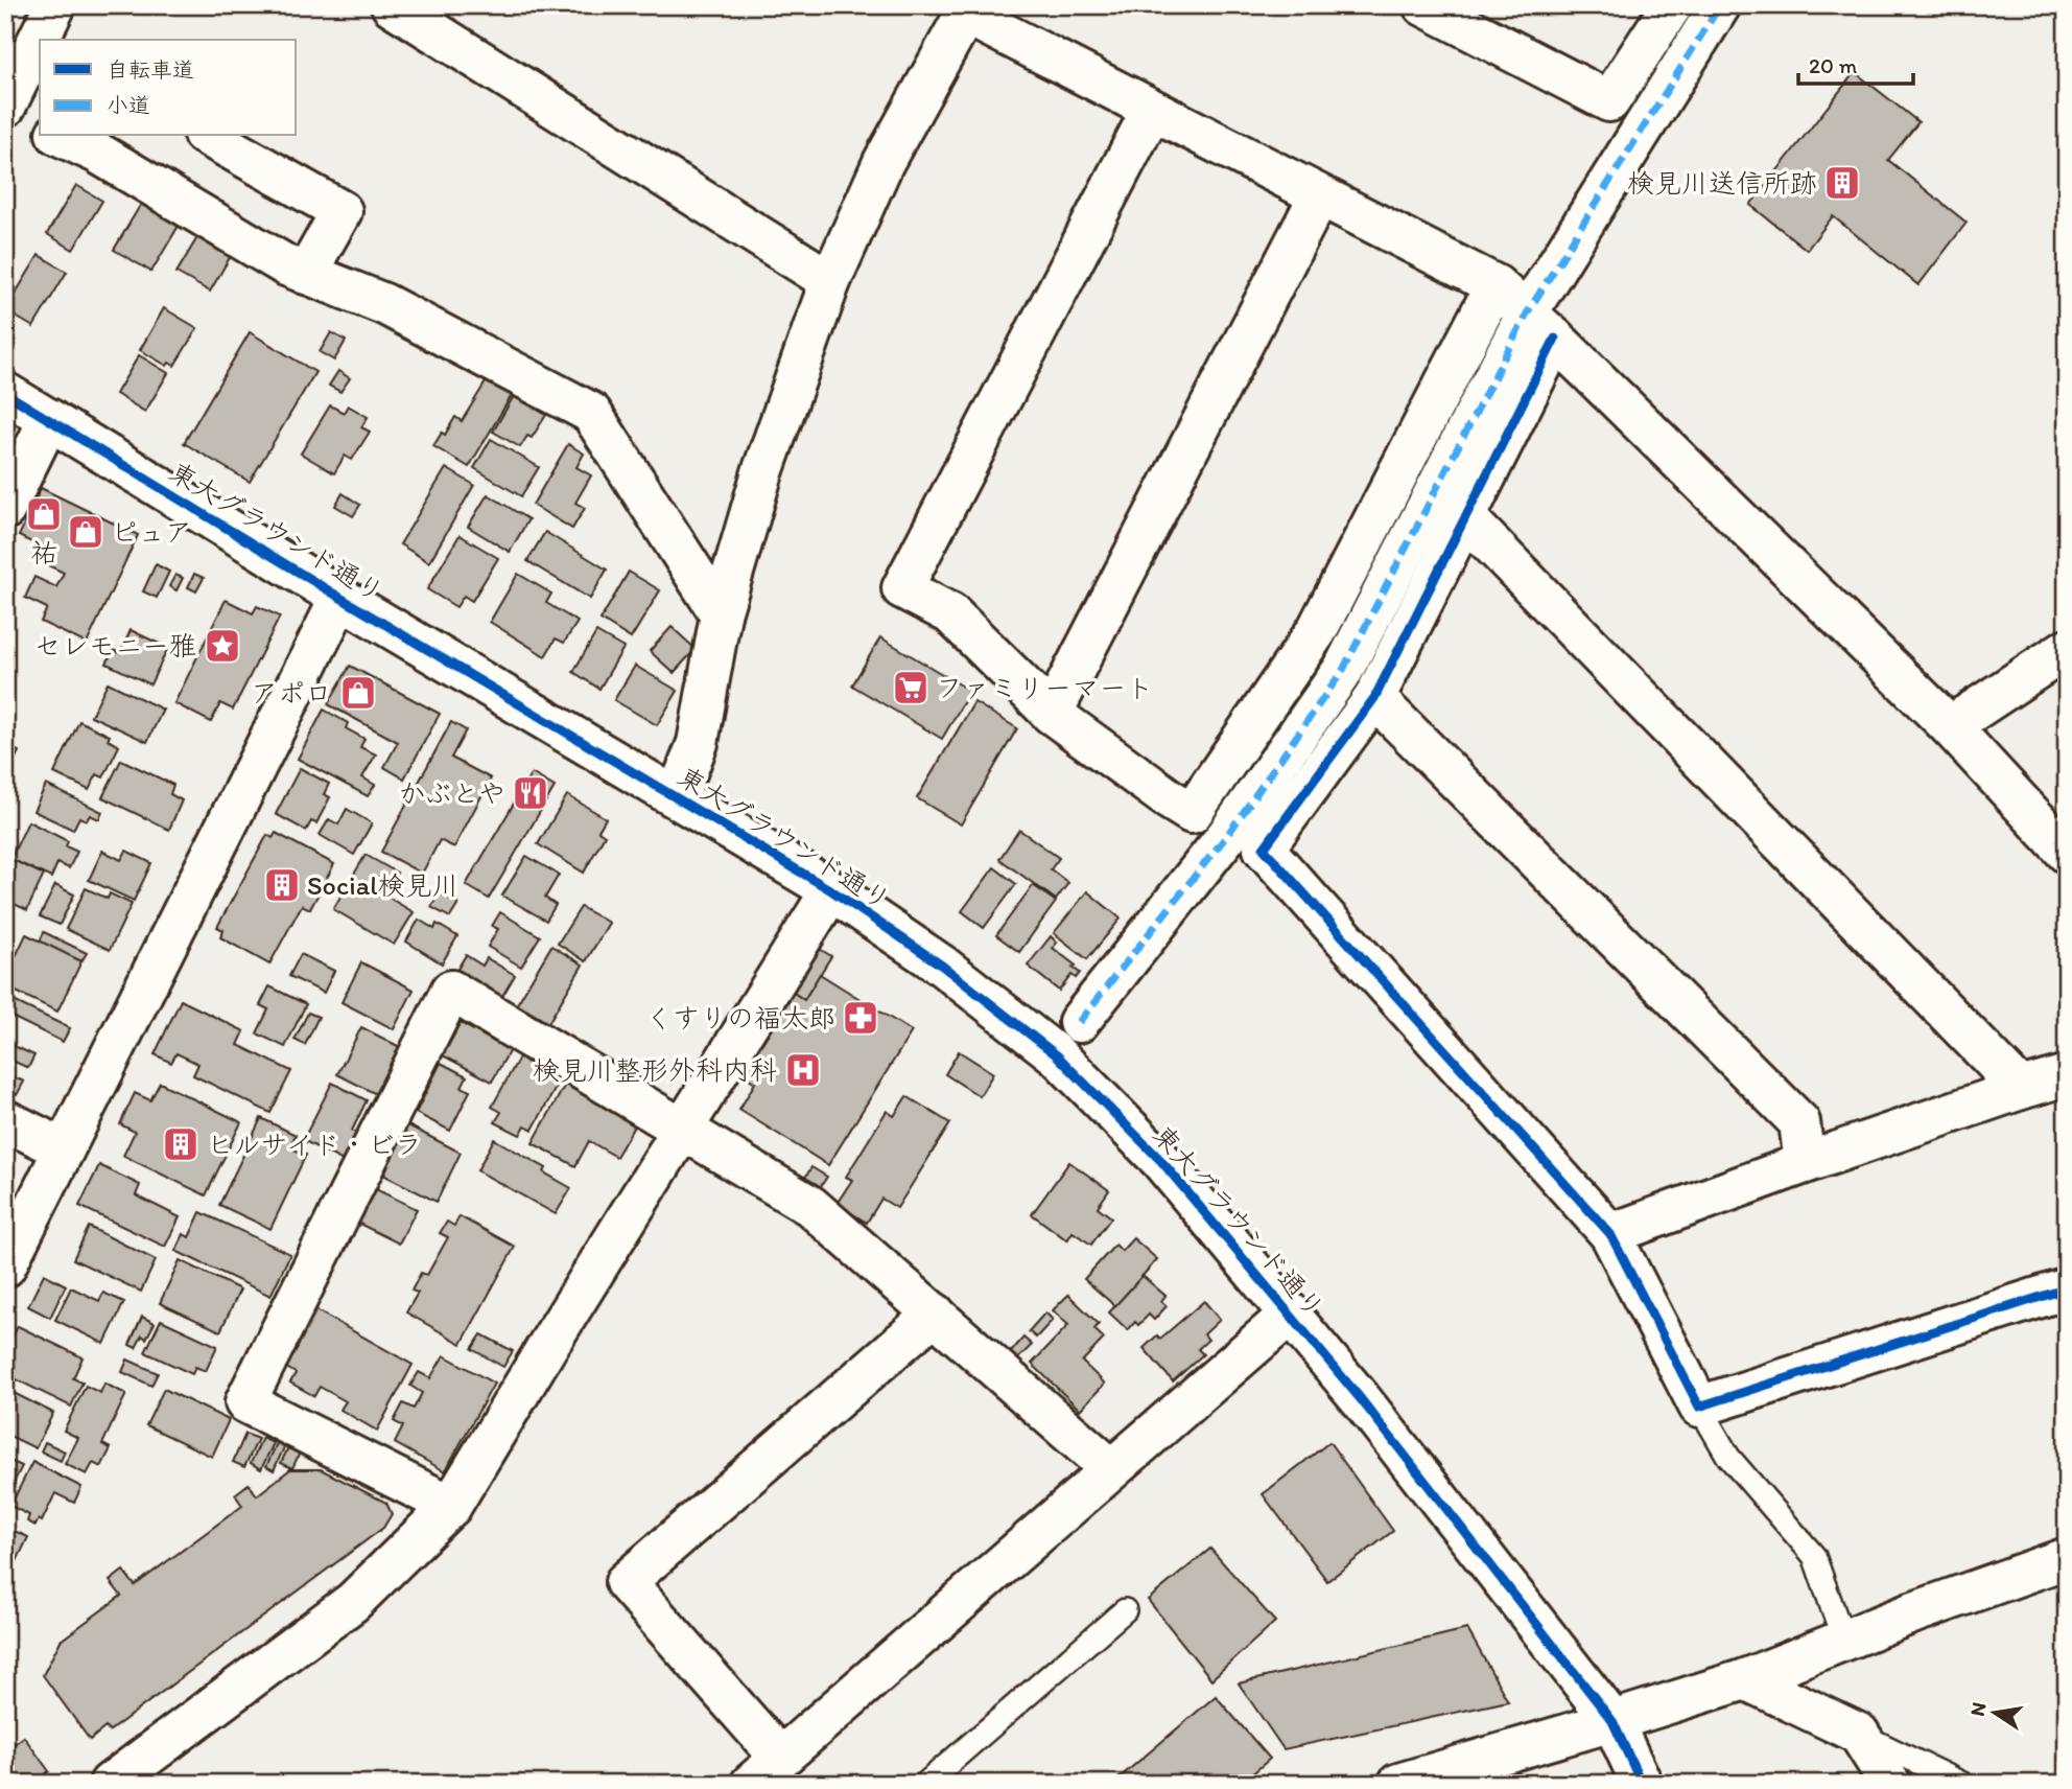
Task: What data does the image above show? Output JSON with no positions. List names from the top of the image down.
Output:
{
  "streets": {
    "street": ["東大グラウンド通り"]
  },
  "places": {
    "building": ["検見川送信所跡", "Social検見川", "ヒルサイド・ビラ"],
    "shop": ["祐", "ピュア", "アポロ"],
    "place": ["セレモニー雅"],
    "supermarket": ["ファミリーマート"],
    "restaurant": ["かぶとや"],
    "pharmacy": ["くすりの福太郎"],
    "hospital": ["検見川整形外科内科"]
  },
  "legend": ["自転車道", "小道"],
  "scale_bar": "20 m",
  "north": "left"
}
